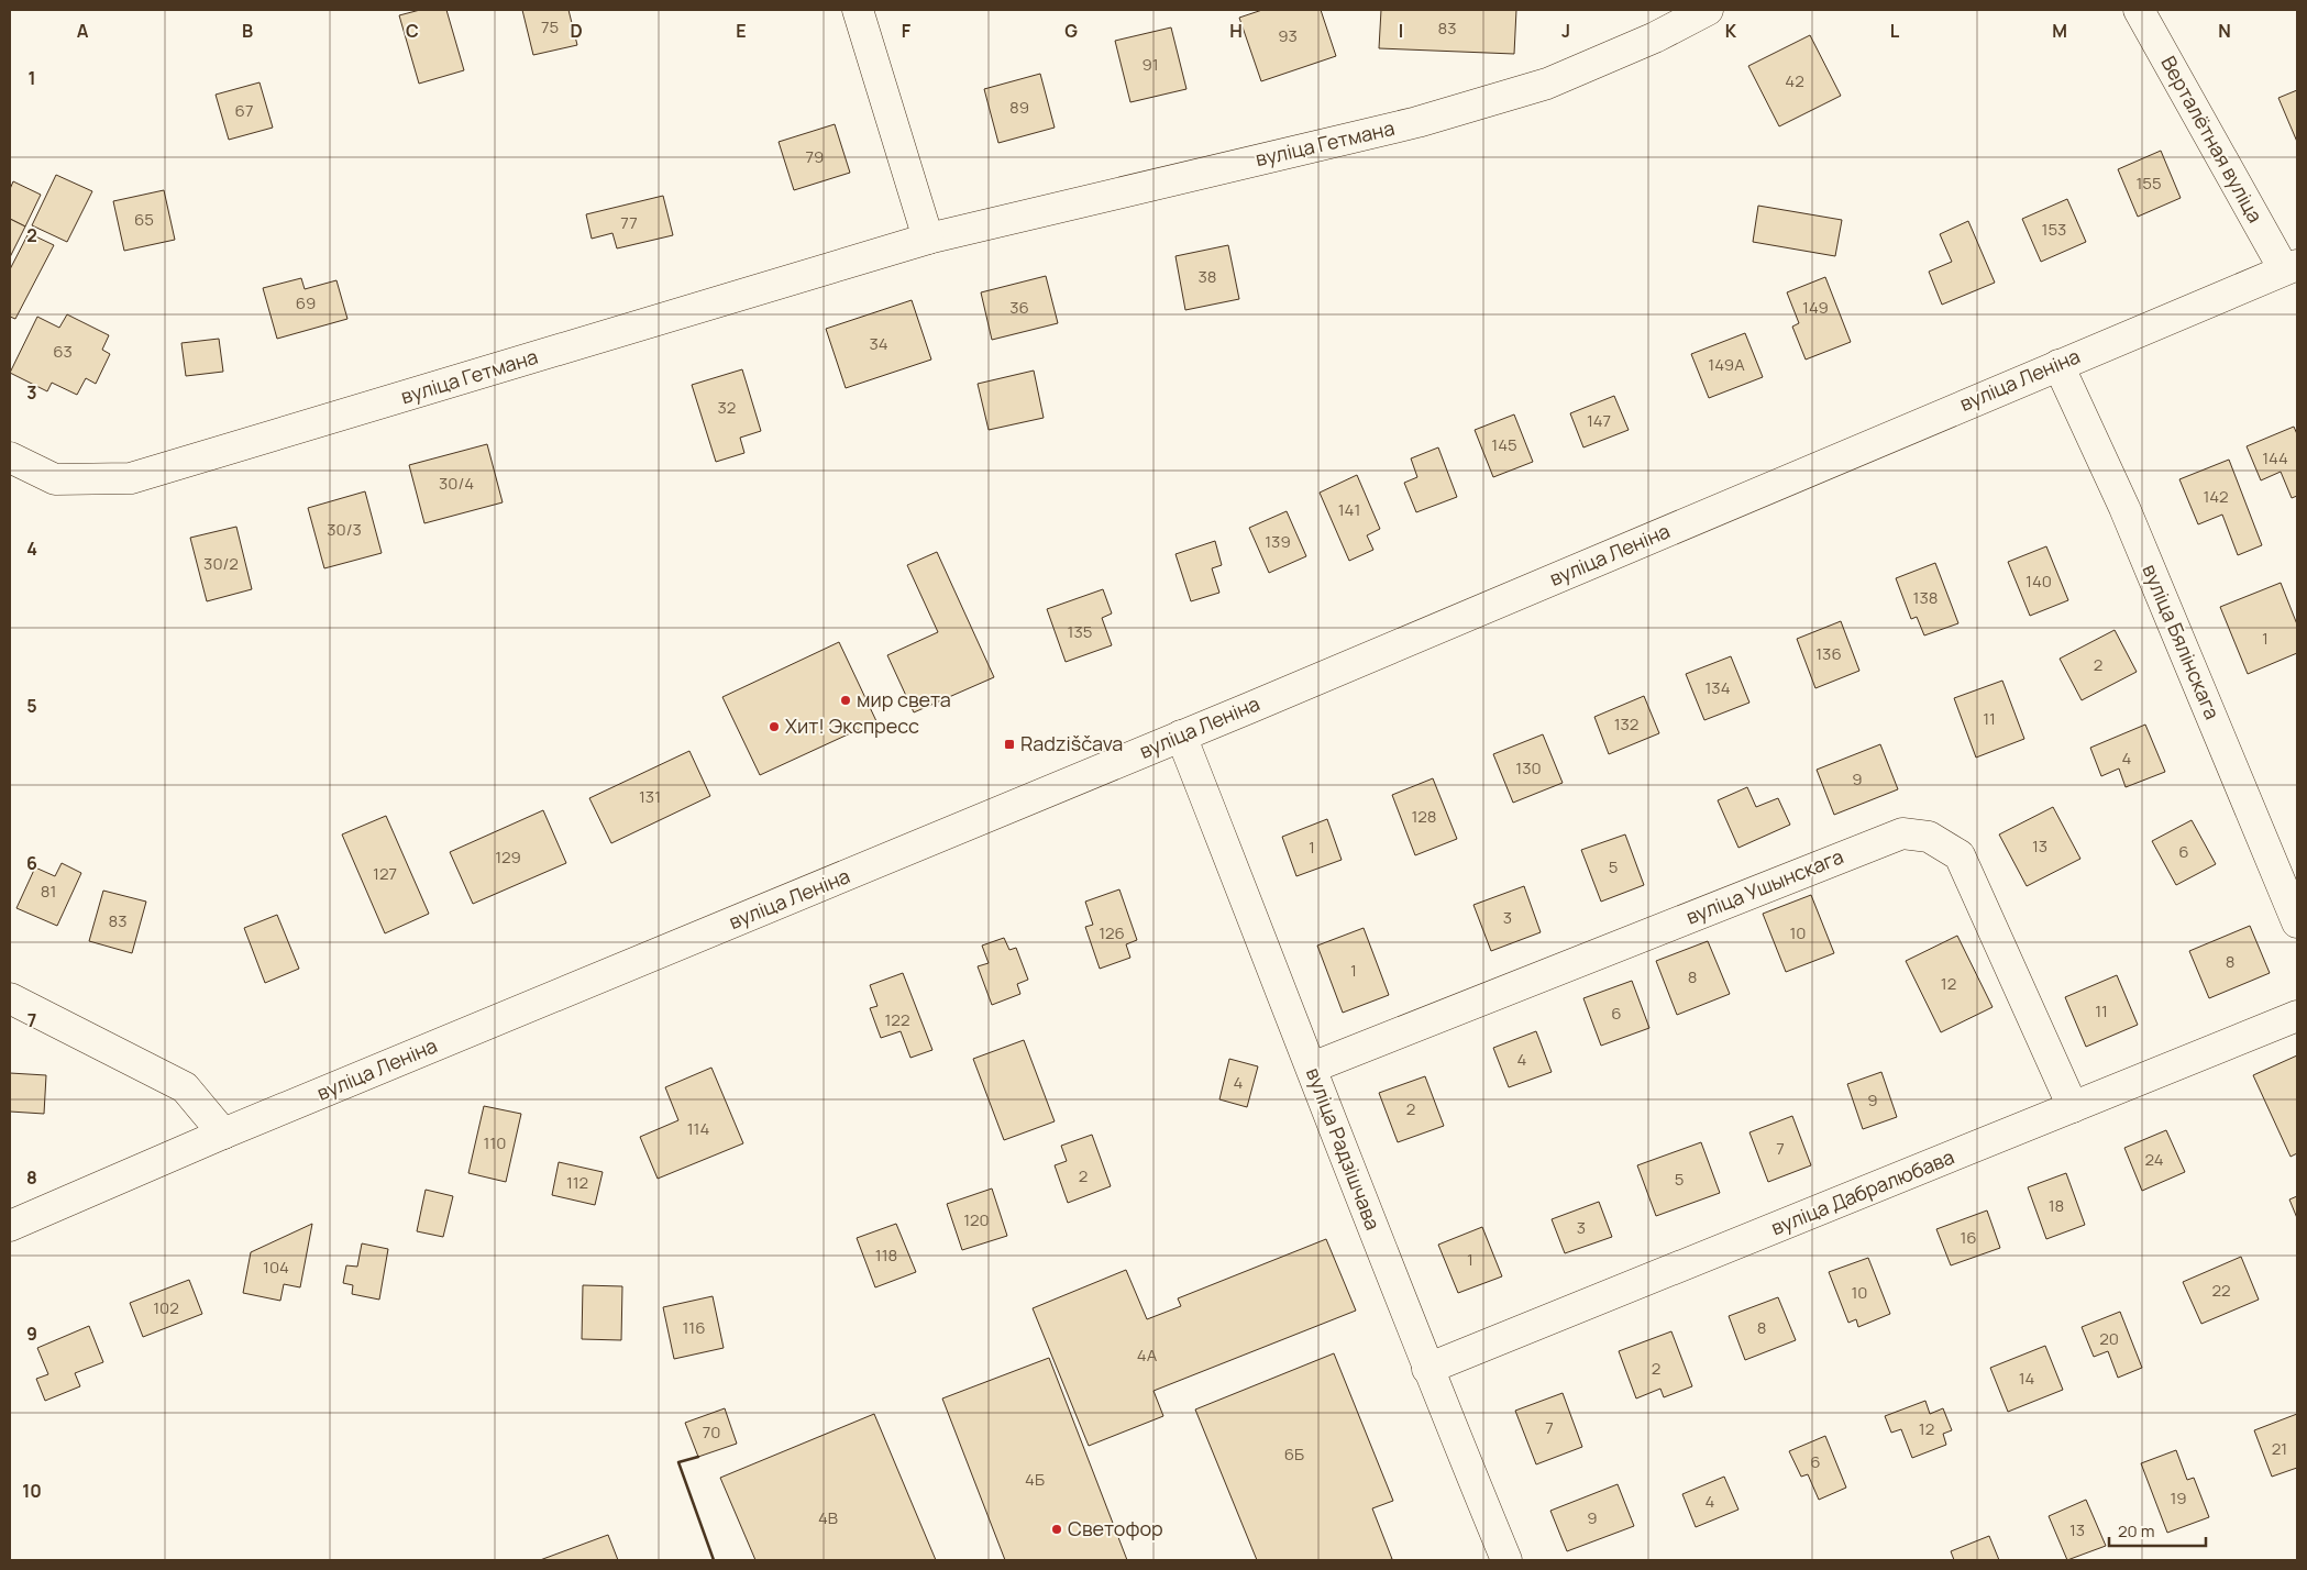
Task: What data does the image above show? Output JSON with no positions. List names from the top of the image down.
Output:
{
  "streets": {
    "street": [
      "Верталётная вуліца",
      "вуліца Гетмана",
      "вуліца Леніна",
      "вуліца Бялінскага",
      "вуліца Ушынскага",
      "вуліца Радзішчава",
      "вуліца Дабралюбава"
    ]
  },
  "crossings": [
    ["Верталётная вуліца", "вуліца Леніна"],
    ["вуліца Леніна", "вуліца Бялінскага"],
    ["вуліца Леніна", "вуліца Радзішчава"],
    ["вуліца Ушынскага", "вуліца Радзішчава"],
    ["вуліца Ушынскага", "вуліца Дабралюбава"],
    ["вуліца Радзішчава", "вуліца Дабралюбава"]
  ],
  "places": {
    "other": ["мир света", "Хит! Экспресс", "Светофор"],
    "transit": ["Radziščava"]
  },
  "house_numbers": [
    "75",
    "83",
    "93",
    "91",
    "42",
    "89",
    "67",
    "79",
    "155",
    "65",
    "77",
    "153",
    "38",
    "69",
    "36",
    "149",
    "34",
    "63",
    "149А",
    "32",
    "147",
    "145",
    "144",
    "30/4",
    "142",
    "141",
    "30/3",
    "139",
    "30/2",
    "140",
    "138",
    "135",
    "1",
    "136",
    "2",
    "134",
    "11",
    "132",
    "4",
    "130",
    "9",
    "131",
    "128",
    "13",
    "1",
    "6",
    "129",
    "5",
    "127",
    "81",
    "3",
    "83",
    "126",
    "10",
    "8",
    "1",
    "8",
    "12",
    "11",
    "6",
    "122",
    "4",
    "4",
    "9",
    "2",
    "114",
    "110",
    "7",
    "24",
    "2",
    "5",
    "112",
    "18",
    "120",
    "3",
    "16",
    "118",
    "1",
    "104",
    "22",
    "10",
    "102",
    "116",
    "8",
    "20",
    "4А",
    "2",
    "14",
    "7",
    "12",
    "70",
    "21",
    "6Б",
    "6",
    "4Б",
    "19",
    "4",
    "4В",
    "9",
    "13"
  ],
  "scale_bar": "20 m",
  "grid": {
    "columns": [
      "A",
      "B",
      "C",
      "D",
      "E",
      "F",
      "G",
      "H",
      "I",
      "J",
      "K",
      "L",
      "M",
      "N"
    ],
    "rows": [
      "1",
      "2",
      "3",
      "4",
      "5",
      "6",
      "7",
      "8",
      "9",
      "10"
    ]
  }
}
